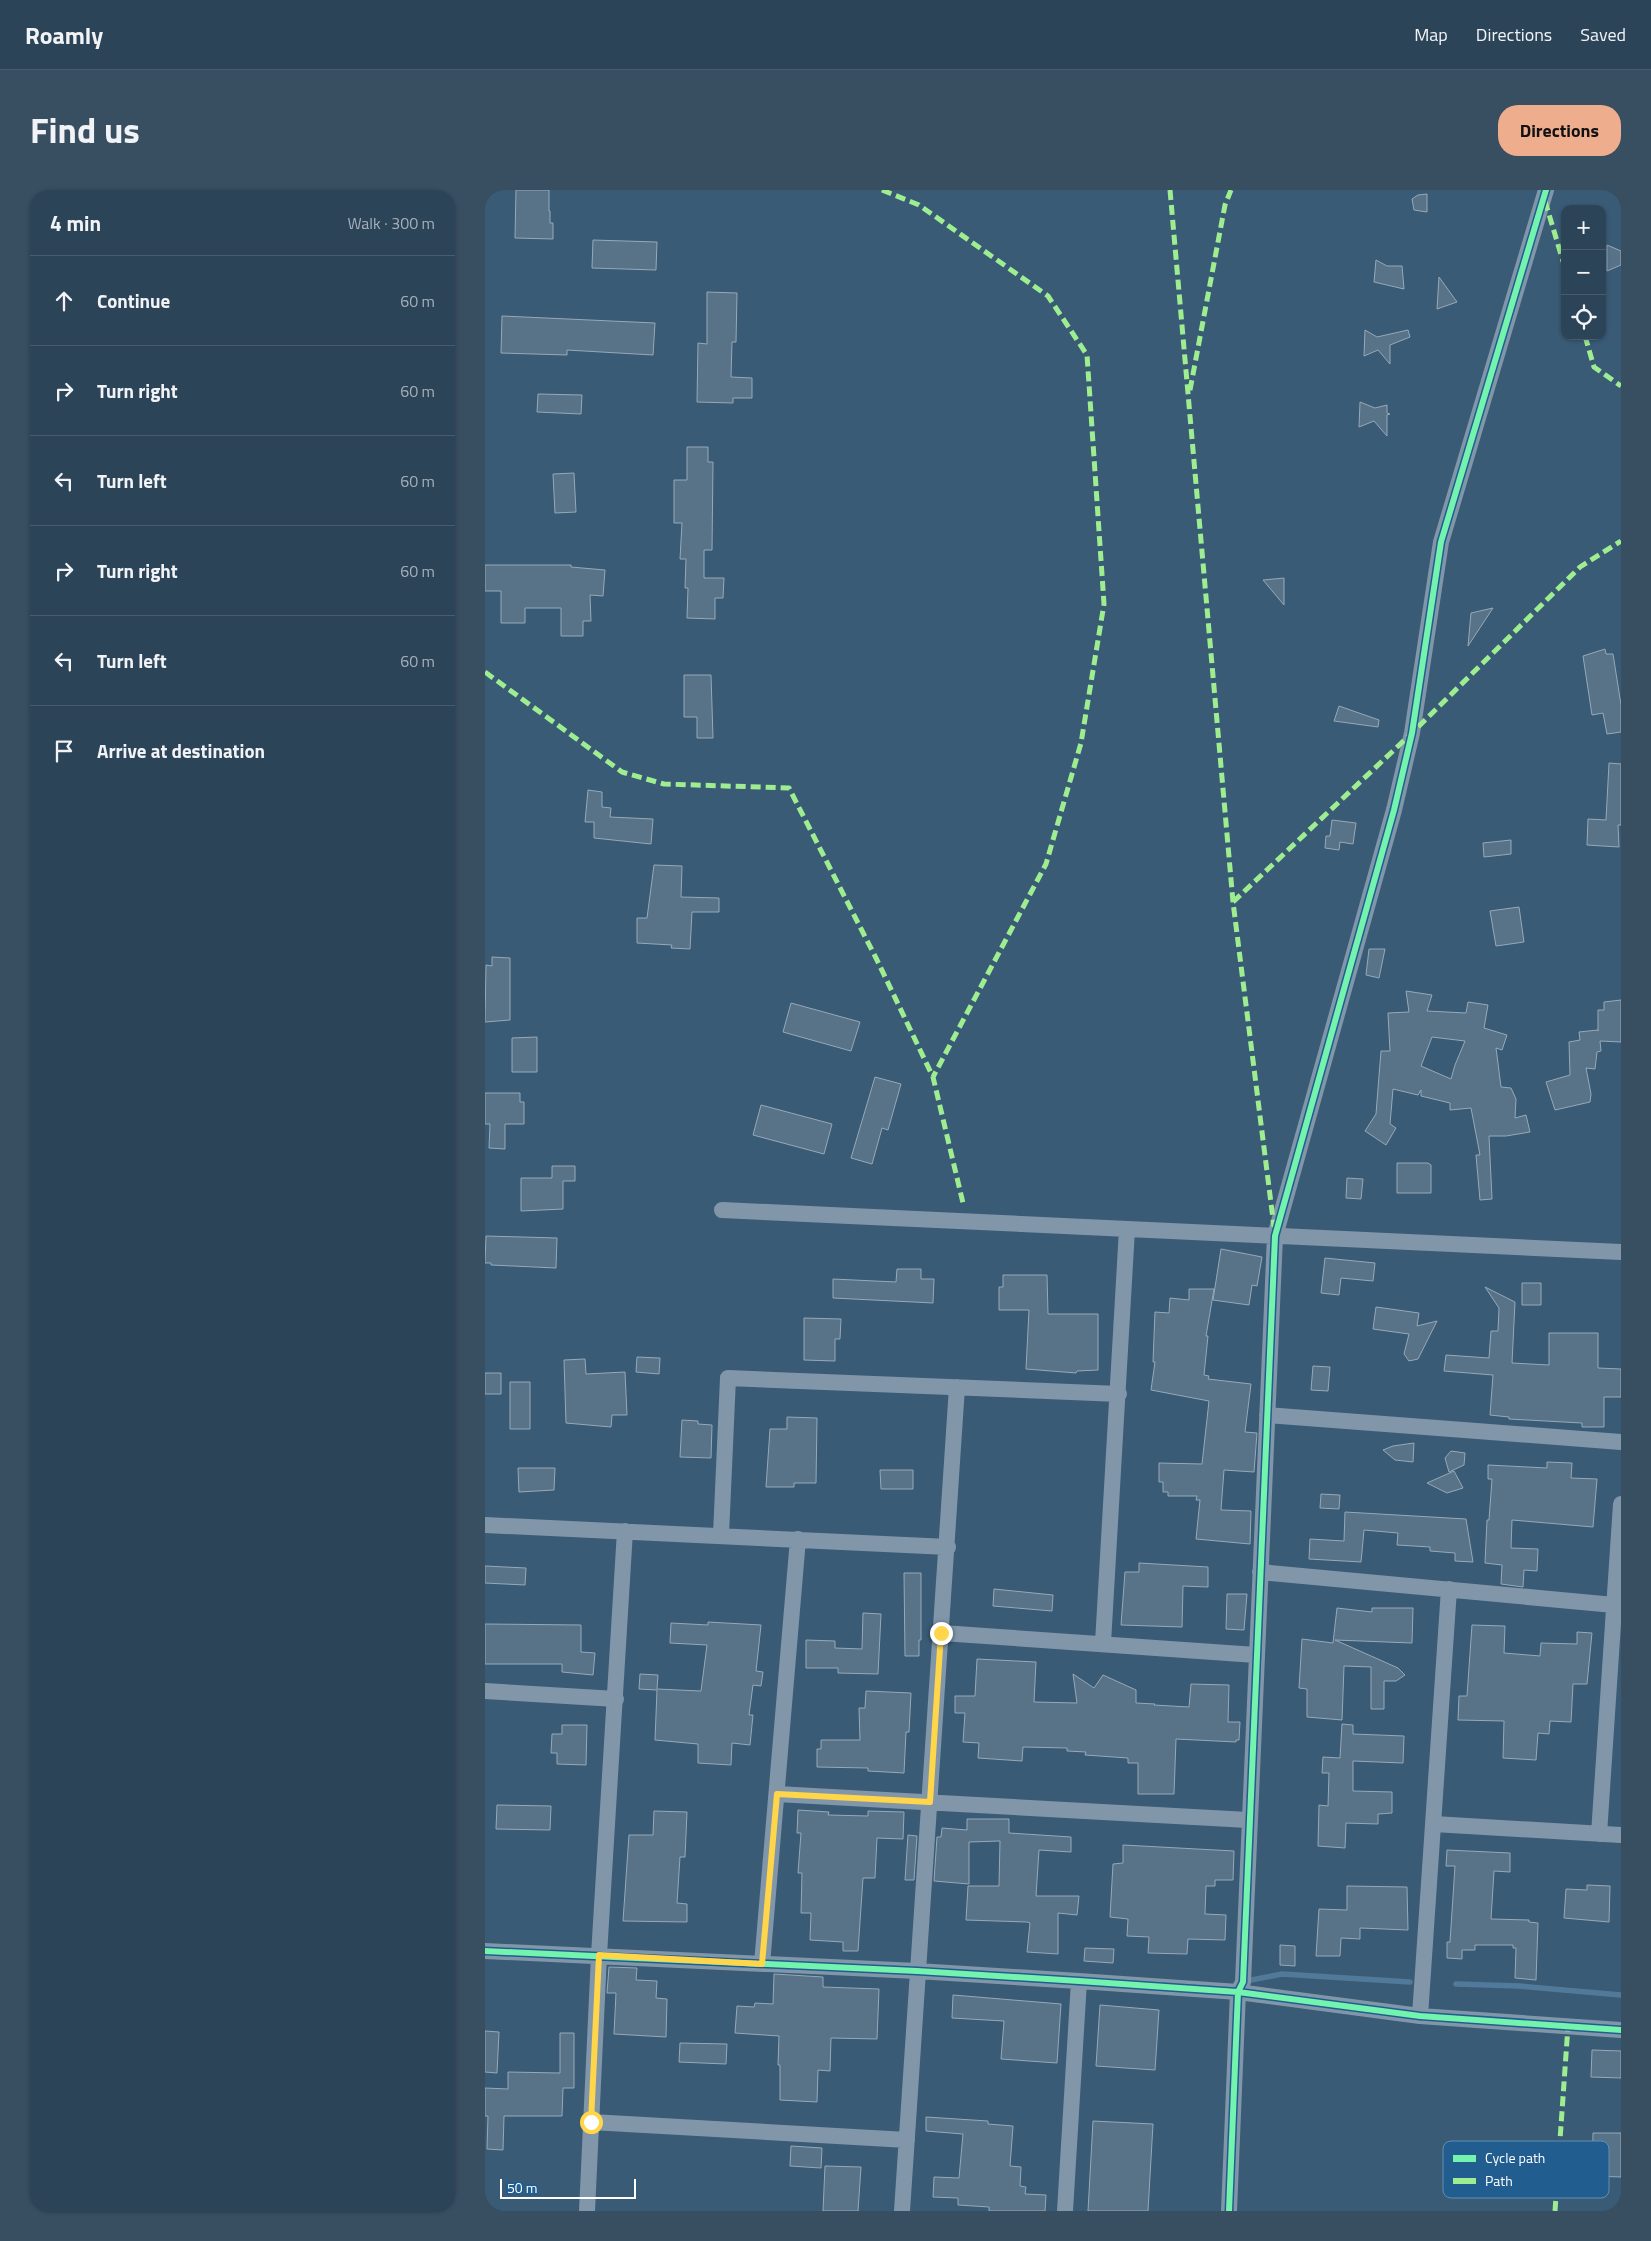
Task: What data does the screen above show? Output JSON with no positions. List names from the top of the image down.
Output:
{
  "legend": ["Cycle path", "Path"],
  "scale_bar": "50 m",
  "page": {
    "header": "Roamly",
    "nav": ["Map", "Directions", "Saved"],
    "title": "Find us",
    "buttons": "Directions",
    "heading": ["4 min", "Walk · 300 m"],
    "map_buttons": ["+", "−"],
    "list": [
      ["Continue", "60 m"],
      ["Turn right", "60 m"],
      ["Turn left", "60 m"],
      ["Turn right", "60 m"],
      ["Turn left", "60 m"],
      "Arrive at destination"
    ],
    "scale": "50 m"
  }
}
